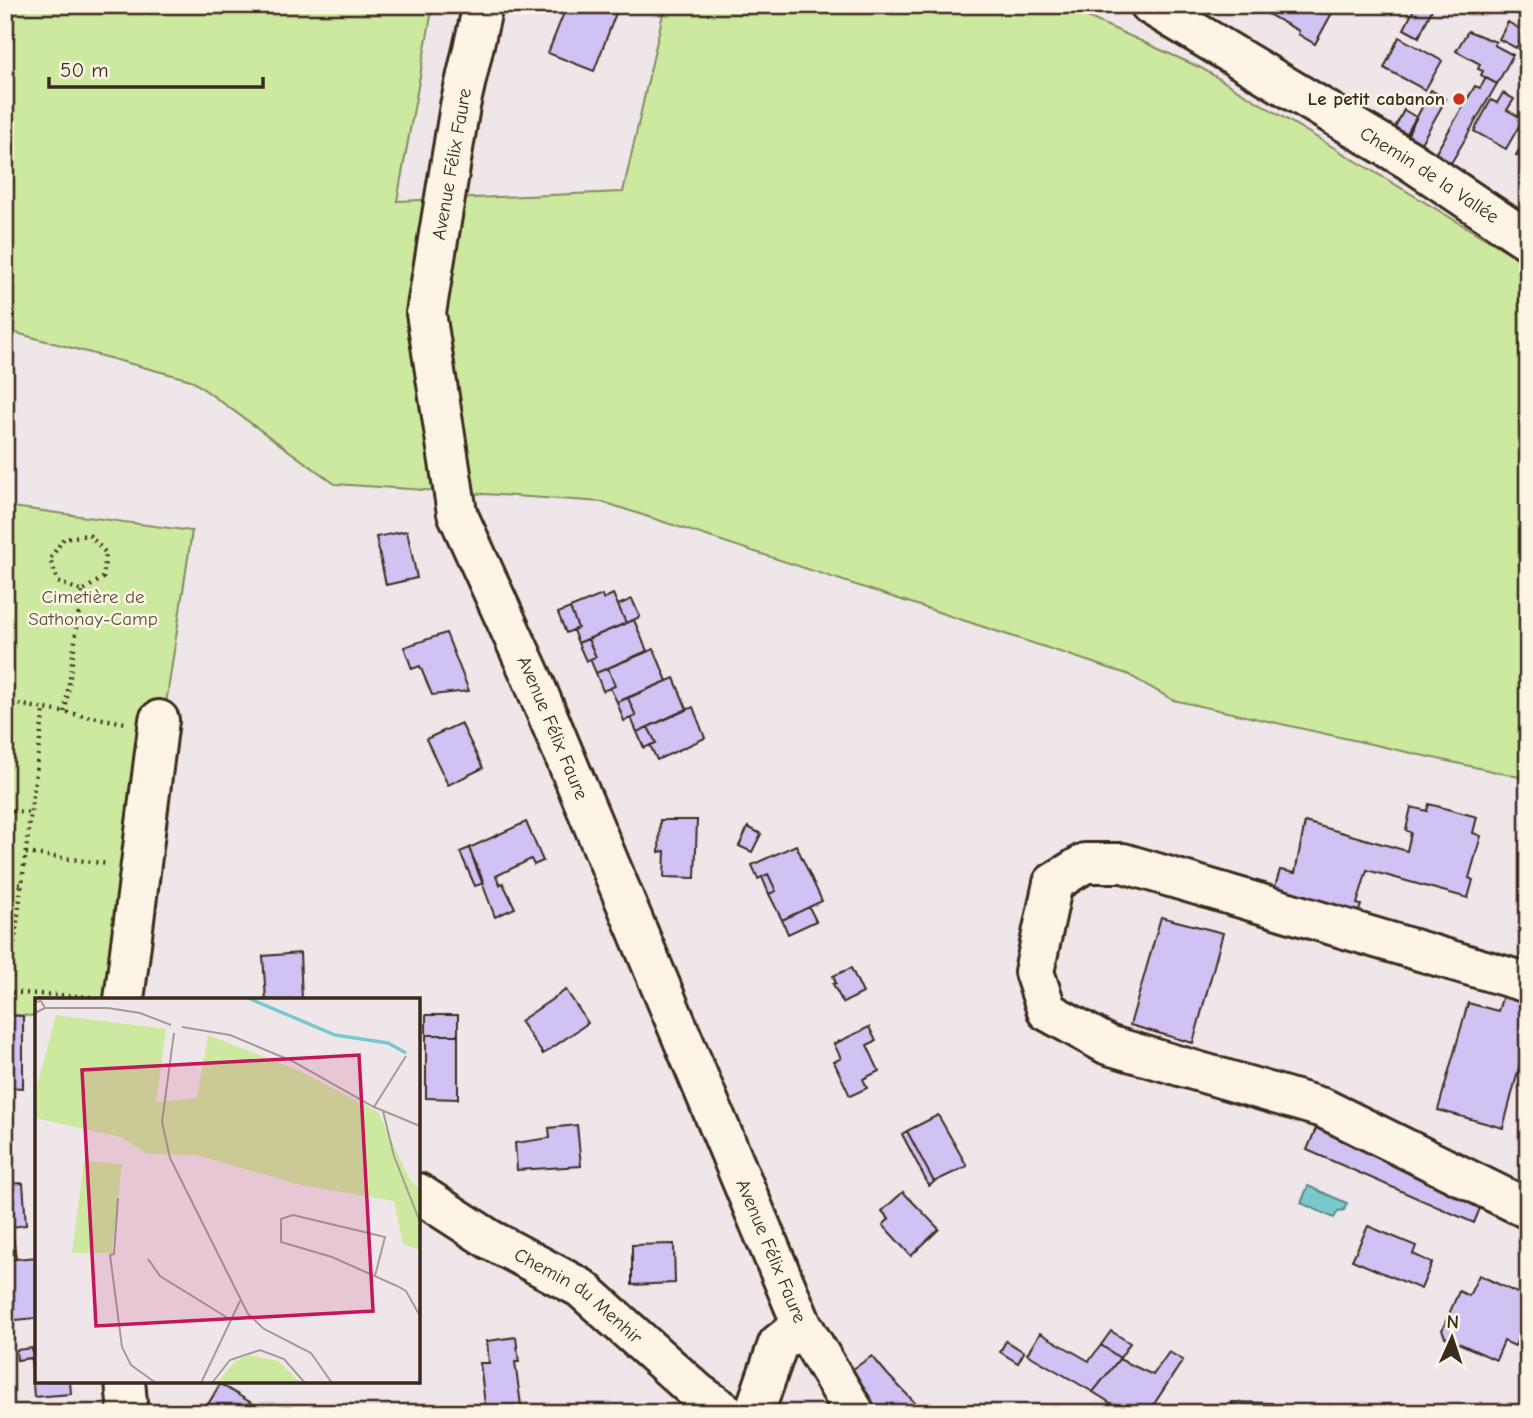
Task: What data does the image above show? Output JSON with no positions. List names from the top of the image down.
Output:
{
  "streets": {
    "street": ["Avenue Félix Faure", "Chemin de la Vallée", "Chemin du Menhir"]
  },
  "parks": ["Cimetière de Sathonay-Camp"],
  "places": ["Le petit cabanon"],
  "scale_bar": "50 m",
  "north": "top"
}
